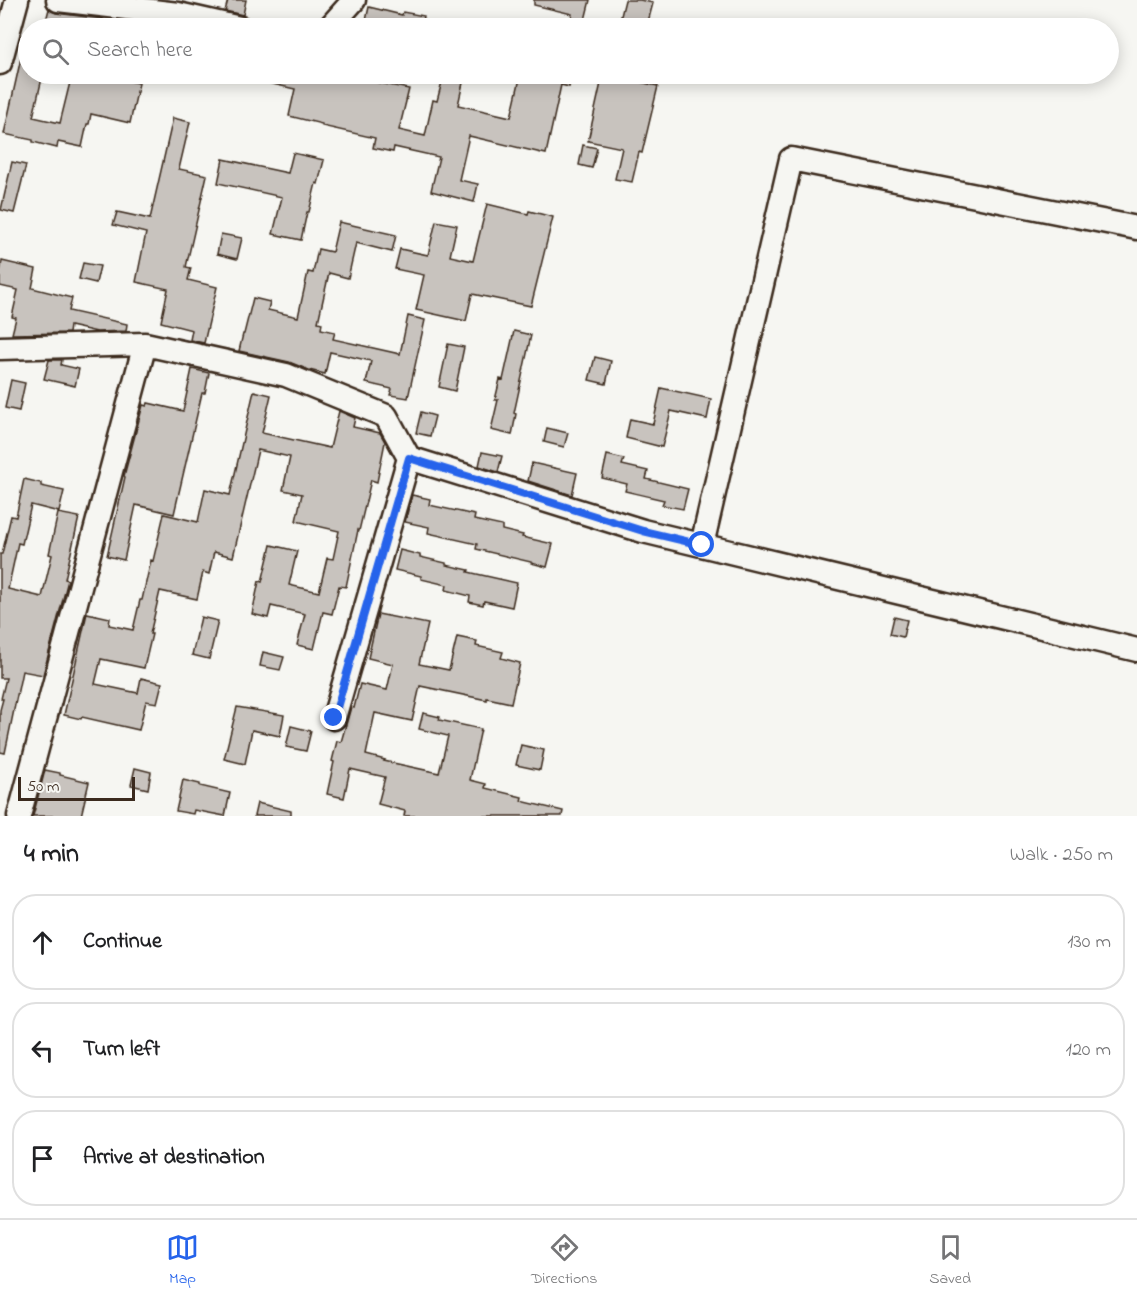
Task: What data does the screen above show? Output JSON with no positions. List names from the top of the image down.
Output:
{
  "scale_bar": "50 m",
  "page": {
    "search": "Search here",
    "scale": "50 m",
    "heading": ["4 min", "Walk · 250 m"],
    "list": [
      ["Continue", "130 m"],
      ["Turn left", "120 m"],
      "Arrive at destination"
    ],
    "nav": ["Map", "Directions", "Saved"]
  }
}
